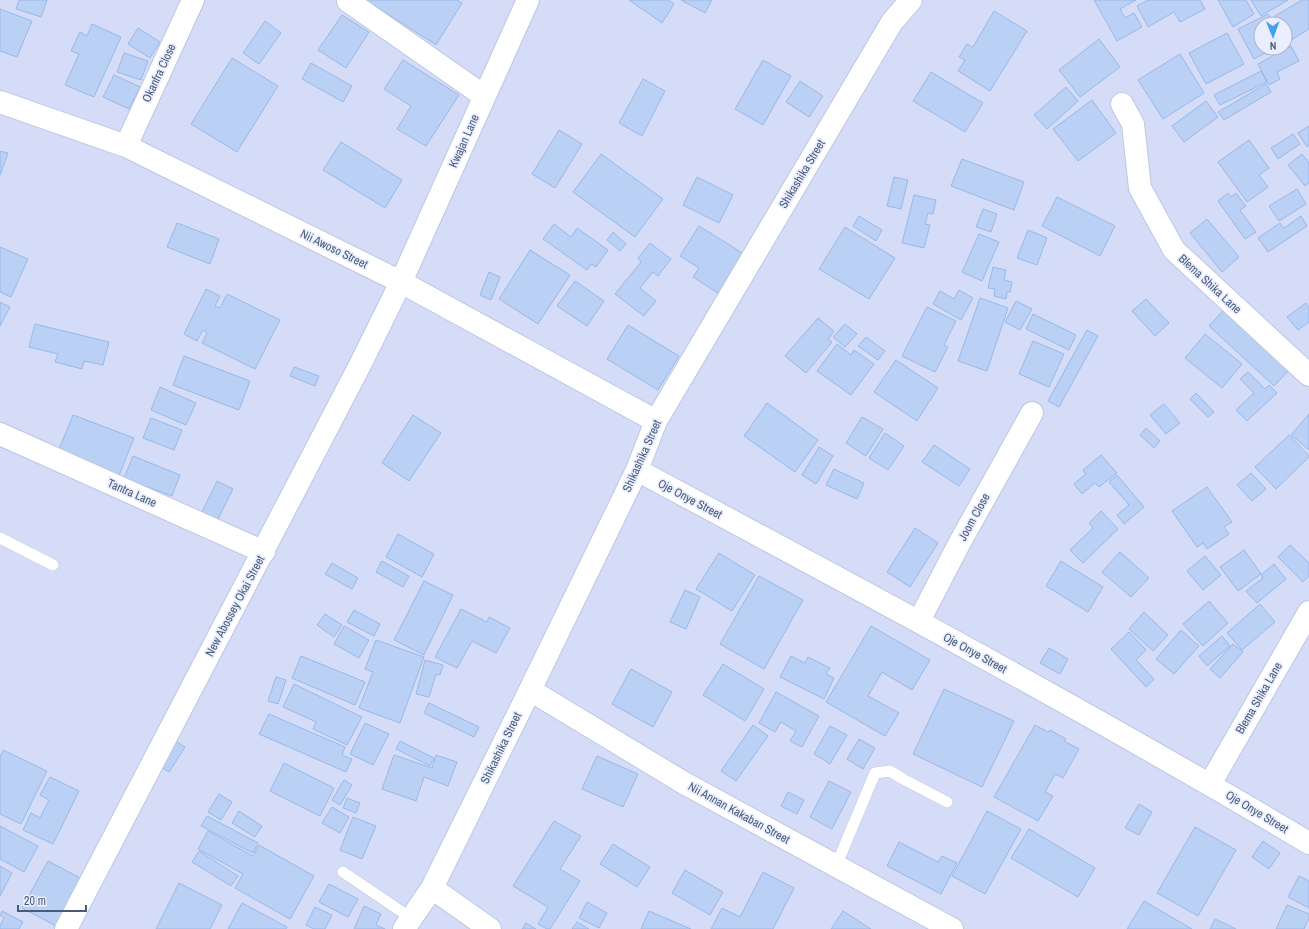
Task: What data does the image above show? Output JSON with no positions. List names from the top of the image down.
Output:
{
  "streets": {
    "street": [
      "Okanfra Close",
      "Kwajan Lane",
      "Shikashika Street",
      "Nii Awoso Street",
      "Blema Shika Lane",
      "Tantra Lane",
      "Oje Onye Street",
      "Joom Close",
      "New Abossey Okai Street",
      "Nii Annan Kakaban Street"
    ]
  },
  "crossings": [
    ["Okanfra Close", "Nii Awoso Street"],
    ["Kwajan Lane", "Nii Awoso Street"],
    ["Kwajan Lane", "New Abossey Okai Street"],
    ["Shikashika Street", "Nii Awoso Street"],
    ["Shikashika Street", "Oje Onye Street"],
    ["Shikashika Street", "Nii Annan Kakaban Street"],
    ["Nii Awoso Street", "New Abossey Okai Street"],
    ["Blema Shika Lane", "Oje Onye Street"],
    ["Tantra Lane", "New Abossey Okai Street"],
    ["Oje Onye Street", "Joom Close"]
  ],
  "scale_bar": "20 m",
  "north": "bottom"
}
